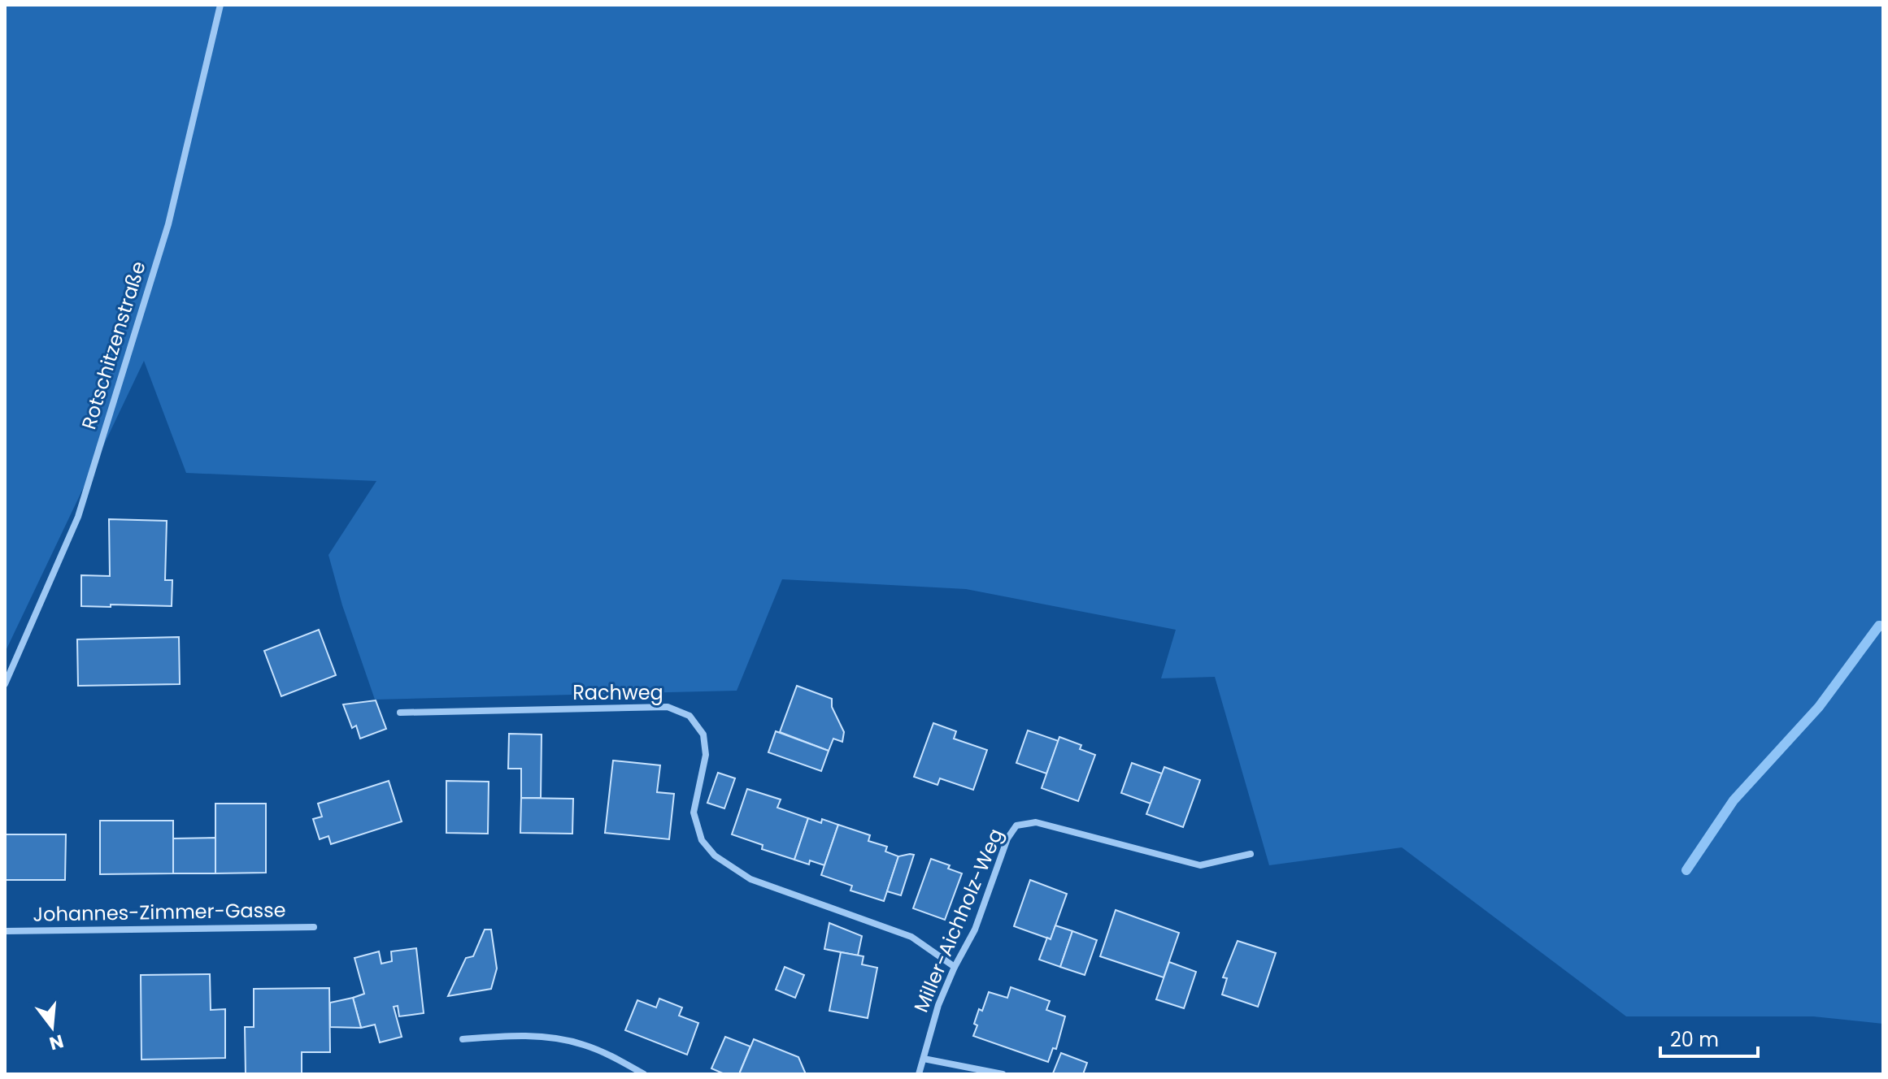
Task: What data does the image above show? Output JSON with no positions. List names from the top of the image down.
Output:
{
  "streets": {
    "street": [
      "Rotschitzenstraße",
      "Rachweg",
      "Johannes-Zimmer-Gasse",
      "Miller-Aichholz-Weg"
    ]
  },
  "crossings": [
    ["Rachweg", "Miller-Aichholz-Weg"]
  ],
  "scale_bar": "20 m",
  "north": "bottom"
}
